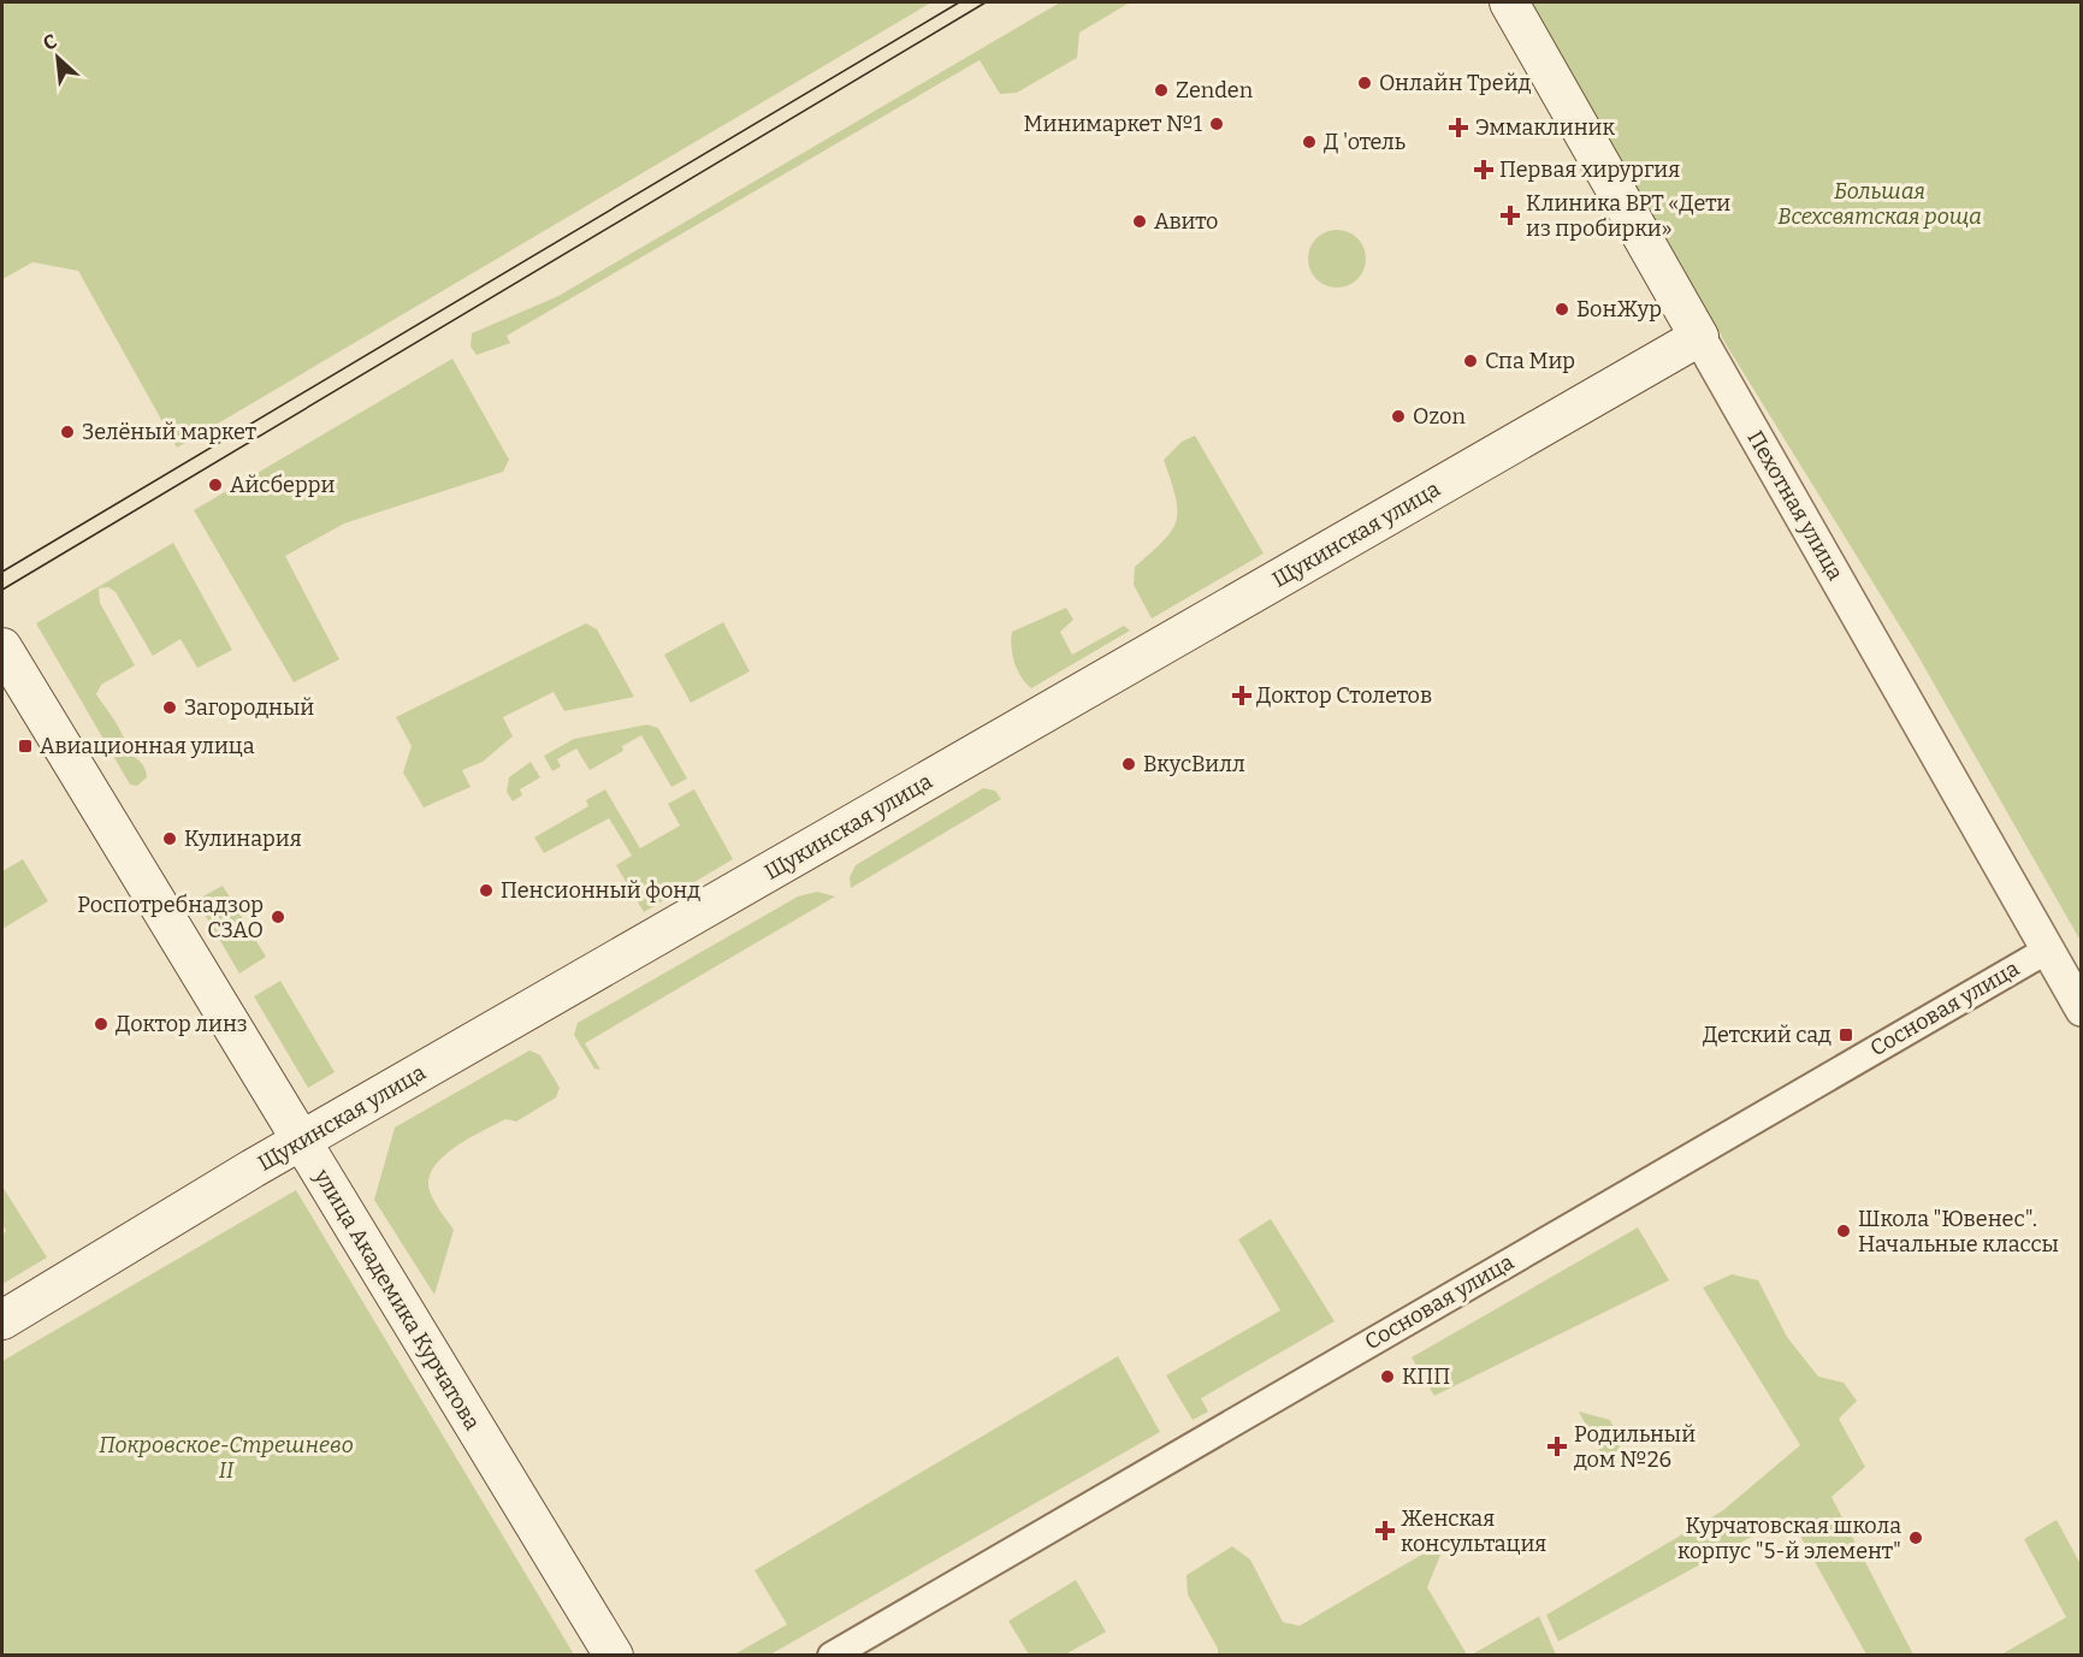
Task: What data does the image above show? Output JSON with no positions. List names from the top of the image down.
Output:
{
  "streets": {
    "main road": ["Пехотная улица", "Щукинская улица", "улица Академика Курчатова"],
    "street": ["Сосновая улица"]
  },
  "crossings": [
    ["Пехотная улица", "Щукинская улица"],
    ["Пехотная улица", "Сосновая улица"],
    ["Щукинская улица", "улица Академика Курчатова"]
  ],
  "parks": ["Большая Всехсвятская роща", "Покровское-Стрешнево II"],
  "places": {
    "other": [
      "Онлайн Трейд",
      "Zenden",
      "Минимаркет №1",
      "Д 'отель",
      "Авито",
      "БонЖур",
      "Спа Мир",
      "Ozon",
      "Зелёный маркет",
      "Айсберри",
      "Загородный",
      "ВкусВилл",
      "Кулинария",
      "Пенсионный фонд",
      "Роспотребнадзор СЗАО",
      "Доктор линз",
      "Школа \"Ювенес\". Начальные классы",
      "КПП",
      "Курчатовская школа корпус \"5-й элемент\""
    ],
    "health": [
      "Эммаклиник",
      "Первая хирургия",
      "Клиника ВРТ «Дети из пробирки»",
      "Доктор Столетов",
      "Родильный дом №26",
      "Женская консультация"
    ],
    "transit": ["Авиационная улица", "Детский сад"]
  },
  "north": "top left"
}
